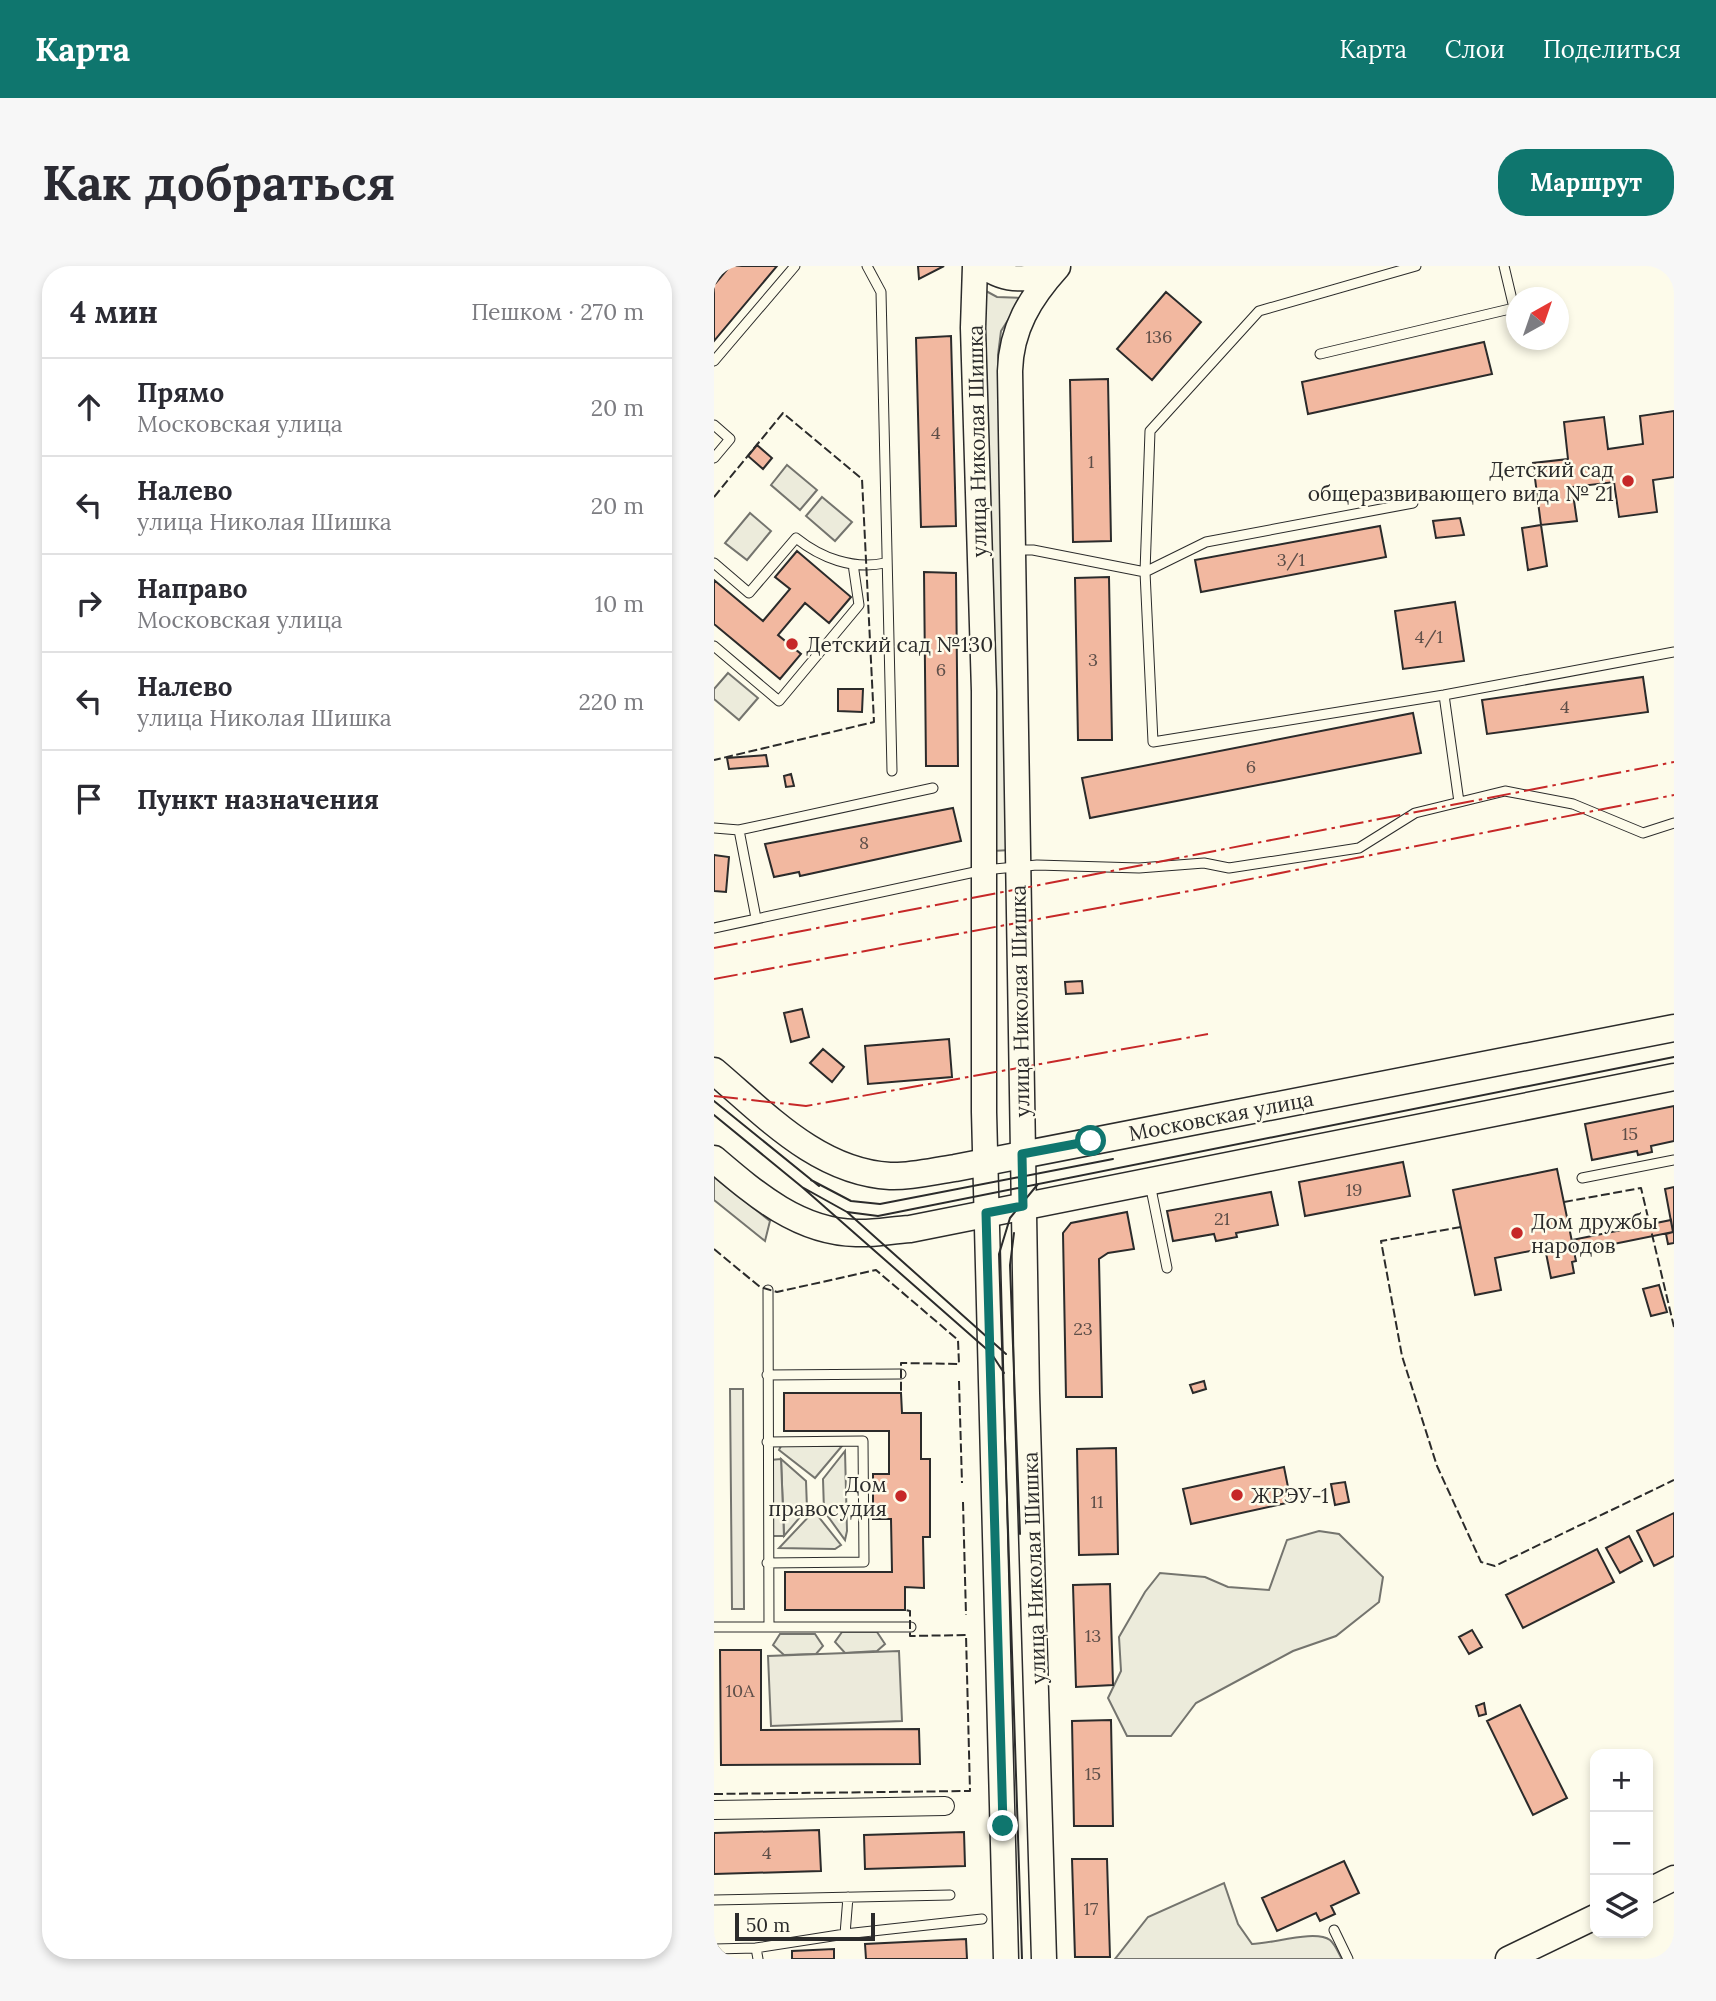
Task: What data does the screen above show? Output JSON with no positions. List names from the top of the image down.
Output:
{
  "streets": {
    "main road": ["улица Николая Шишка", "Московская улица"]
  },
  "crossings": [
    ["улица Николая Шишка", "Московская улица"]
  ],
  "places": [
    "Детский сад общеразвивающего вида № 21",
    "Детский сад №130",
    "Дом дружбы народов",
    "ЖРЭУ-1",
    "Дом правосудия"
  ],
  "house_numbers": [
    "136",
    "4",
    "1",
    "3/1",
    "4/1",
    "3",
    "6",
    "4",
    "6",
    "8",
    "15",
    "19",
    "21",
    "23",
    "11",
    "13",
    "10А",
    "15",
    "4",
    "17"
  ],
  "scale_bar": "50 m",
  "north": "top right",
  "page": {
    "header": "Карта",
    "nav": ["Карта", "Слои", "Поделиться"],
    "buttons": "Маршрут",
    "title": "Как добраться",
    "heading": ["4 мин", "Пешком · 270 m"],
    "list": [
      ["Прямо", "Московская улица", "20 m"],
      ["Налево", "улица Николая Шишка", "20 m"],
      ["Направо", "Московская улица", "10 m"],
      ["Налево", "улица Николая Шишка", "220 m"],
      "Пункт назначения"
    ],
    "map_buttons": ["+", "−"],
    "scale": "50 m"
  }
}
